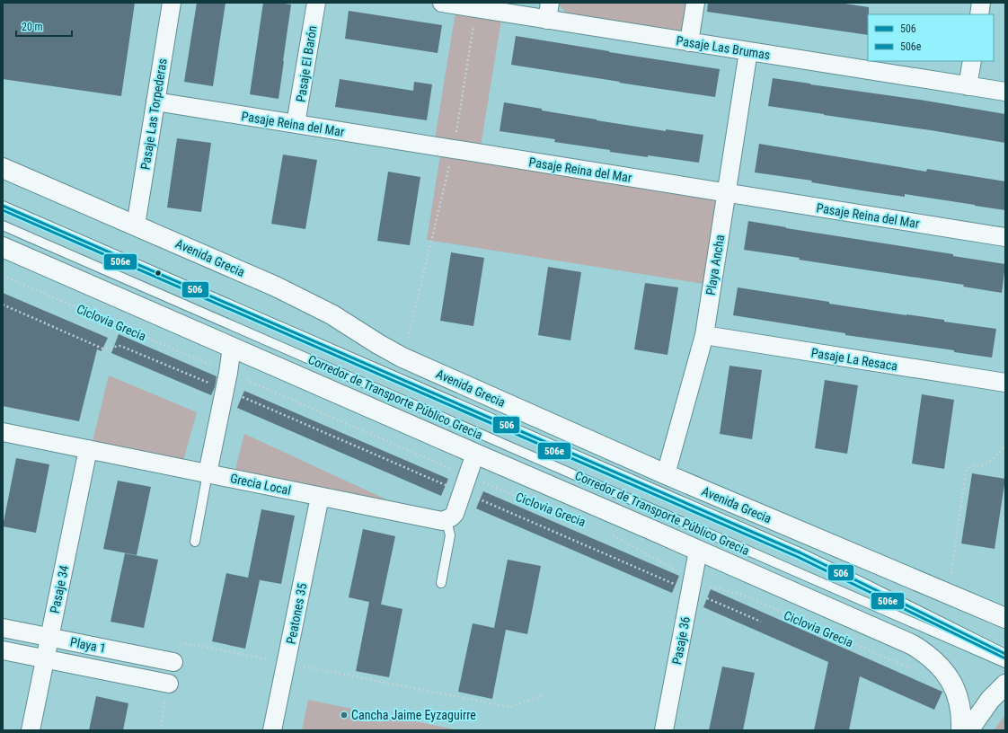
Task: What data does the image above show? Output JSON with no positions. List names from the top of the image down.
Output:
{
  "streets": {
    "main road": ["Avenida Grecia"],
    "street": [
      "Pasaje Las Brumas",
      "Pasaje El Barón",
      "Pasaje Las Torpederas",
      "Pasaje Reina del Mar",
      "Playa Ancha",
      "Pasaje La Resaca",
      "Grecia Local",
      "Pasaje 34",
      "Peatones 35",
      "Pasaje 36",
      "Playa 1"
    ],
    "lane": ["Corredor de Transporte Público Grecia"],
    "path": ["Ciclovia Grecia"]
  },
  "crossings": [
    ["Pasaje Las Brumas", "Playa Ancha"],
    ["Pasaje El Barón", "Pasaje Reina del Mar"],
    ["Pasaje Las Torpederas", "Pasaje Reina del Mar"],
    ["Pasaje Las Torpederas", "Avenida Grecia"],
    ["Pasaje Reina del Mar", "Playa Ancha"],
    ["Avenida Grecia", "Playa Ancha"],
    ["Playa Ancha", "Pasaje La Resaca"],
    ["Ciclovia Grecia", "Pasaje 36"],
    ["Grecia Local", "Pasaje 34"],
    ["Grecia Local", "Peatones 35"],
    ["Pasaje 34", "Playa 1"]
  ],
  "places": ["Cancha Jaime Eyzaguirre"],
  "lines": ["transit line 506", "transit line 506e"],
  "legend": ["506", "506e"],
  "scale_bar": "20 m"
}
